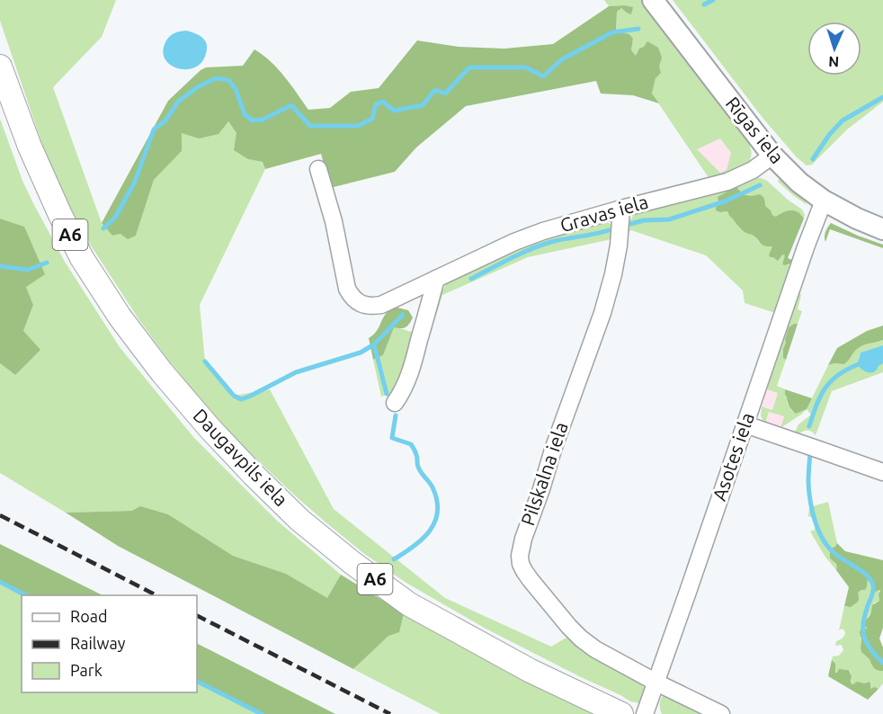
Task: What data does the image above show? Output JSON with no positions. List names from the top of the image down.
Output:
{
  "streets": {
    "highway": ["A6", "Daugavpils iela"],
    "main road": ["Rīgas iela"],
    "street": ["Gravas iela", "Asotes iela", "Pilskalna iela"]
  },
  "crossings": [
    ["Rīgas iela", "Gravas iela"],
    ["Rīgas iela", "Asotes iela"],
    ["Gravas iela", "Pilskalna iela"],
    ["Asotes iela", "Pilskalna iela"]
  ],
  "legend": ["Road", "Railway", "Park"],
  "north": "bottom"
}
